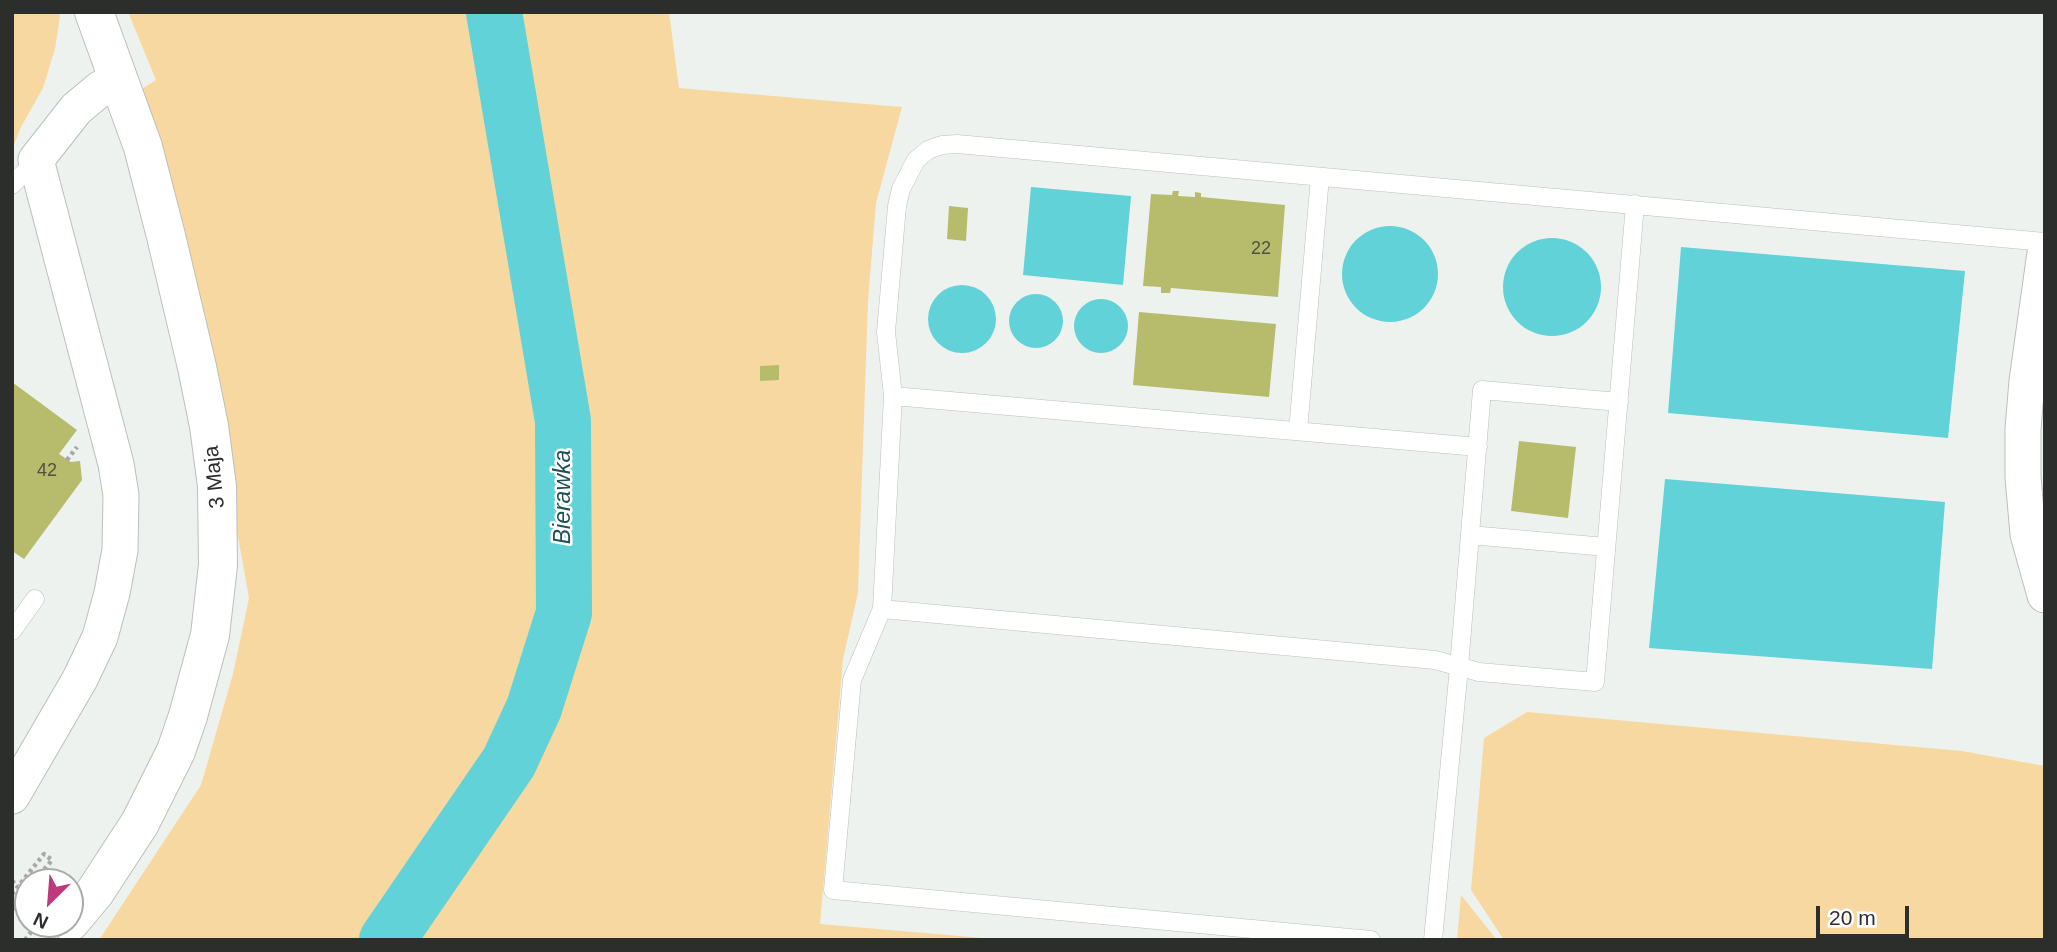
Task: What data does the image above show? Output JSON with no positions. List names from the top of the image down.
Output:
{
  "streets": {
    "main road": ["3 Maja"]
  },
  "water": ["Bierawka"],
  "house_numbers": ["22", "42"],
  "scale_bar": "20 m",
  "north": "bottom left"
}
